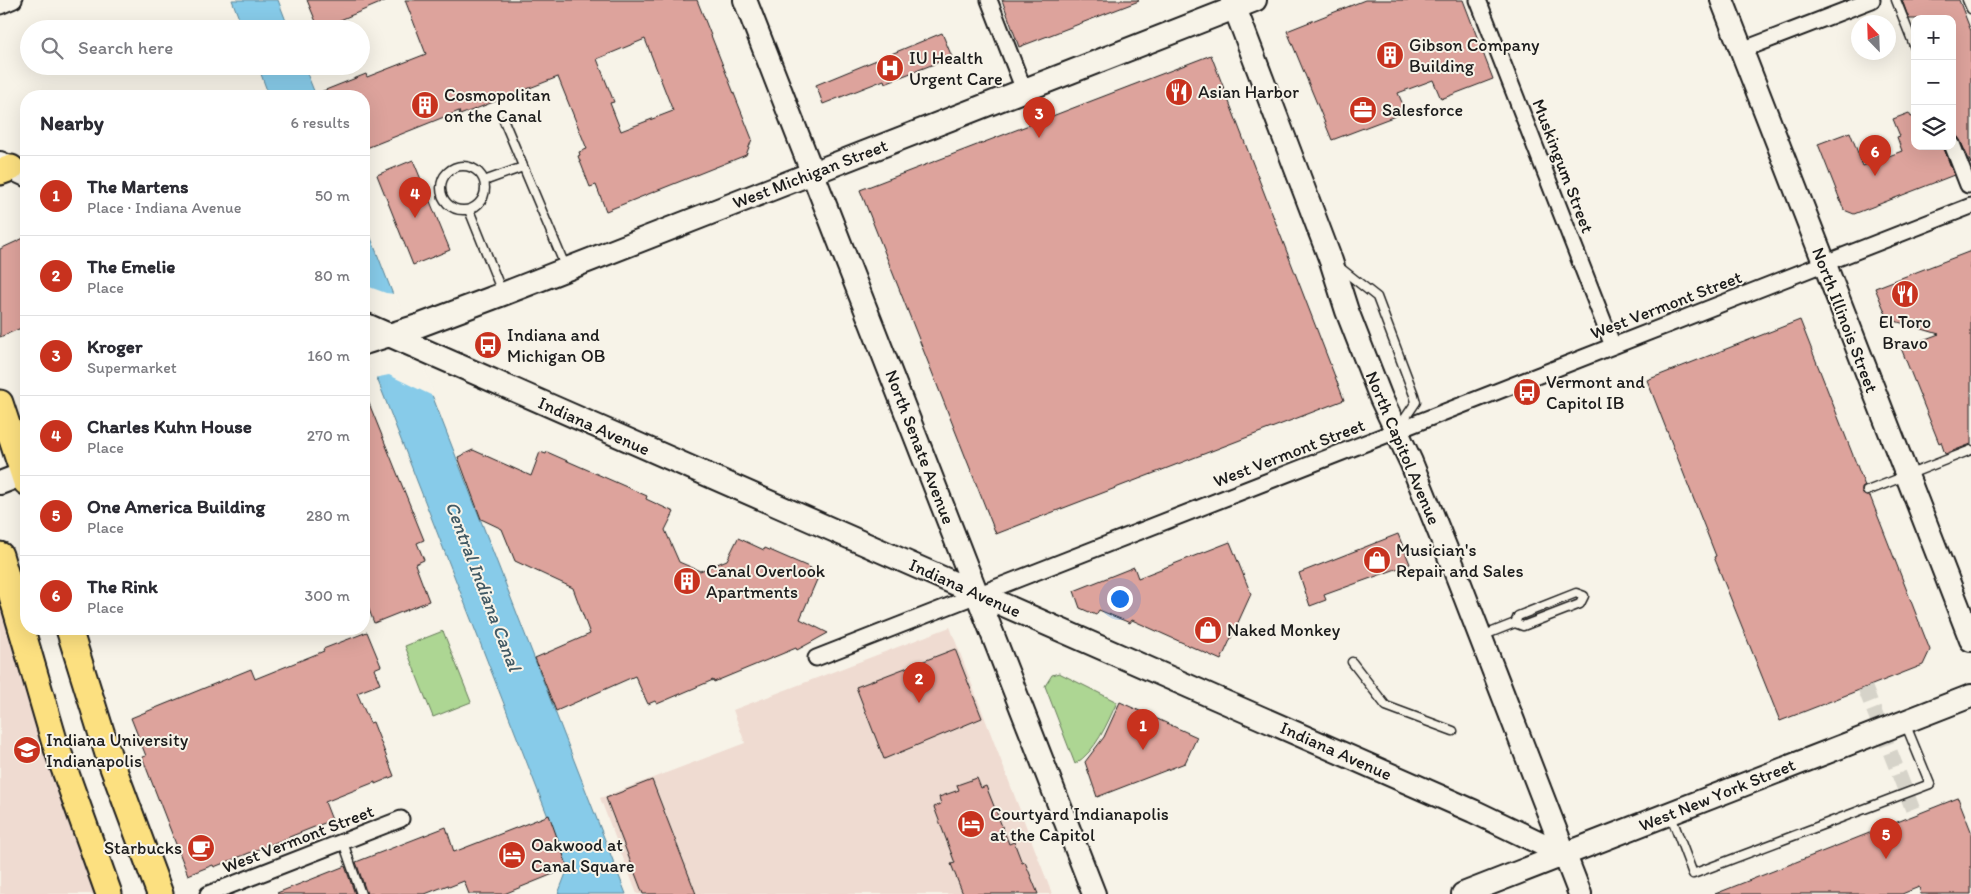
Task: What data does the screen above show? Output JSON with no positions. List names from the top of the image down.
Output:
{
  "streets": {
    "main road": [
      "West Michigan Street",
      "North Illinois Street",
      "Indiana Avenue",
      "North Senate Avenue",
      "North Capitol Avenue",
      "West New York Street"
    ],
    "street": ["Muskingum Street", "West Vermont Street"]
  },
  "crossings": [
    ["Muskingum Street", "West Vermont Street"],
    ["West Michigan Street", "Indiana Avenue"],
    ["West Michigan Street", "North Senate Avenue"],
    ["West Michigan Street", "North Capitol Avenue"],
    ["West Vermont Street", "North Illinois Street"],
    ["West Vermont Street", "Indiana Avenue"],
    ["West Vermont Street", "North Senate Avenue"],
    ["West Vermont Street", "North Capitol Avenue"],
    ["Indiana Avenue", "North Senate Avenue"],
    ["Indiana Avenue", "North Capitol Avenue"],
    ["Indiana Avenue", "West New York Street"],
    ["North Capitol Avenue", "West New York Street"]
  ],
  "water": ["Central Indiana Canal"],
  "places": {
    "building": ["Gibson Company Building", "Cosmopolitan on the Canal", "Canal Overlook Apartments"],
    "hospital": ["IU Health Urgent Care"],
    "restaurant": ["Asian Harbor", "El Toro Bravo"],
    "office": ["Salesforce"],
    "bus stop": ["Indiana and Michigan OB", "Vermont and Capitol IB"],
    "shop": ["Musician's Repair and Sales", "Naked Monkey"],
    "school or university": ["Indiana University Indianapolis"],
    "hotel": ["Courtyard Indianapolis at the Capitol", "Oakwood at Canal Square"],
    "cafe": ["Starbucks"]
  },
  "north": "top left",
  "page": {
    "map_buttons": ["+", "−"],
    "search": "Search here",
    "heading": ["Nearby", "6 results"],
    "pins": [
      "3",
      "6",
      "4",
      "2",
      "1",
      "5"
    ],
    "list": [
      {
        "mark": "1",
        "name": "The Martens",
        "note": "Place · Indiana Avenue",
        "value": "50 m"
      },
      {
        "mark": "2",
        "name": "The Emelie",
        "note": "Place",
        "value": "80 m"
      },
      {
        "mark": "3",
        "name": "Kroger",
        "note": "Supermarket",
        "value": "160 m"
      },
      {
        "mark": "4",
        "name": "Charles Kuhn House",
        "note": "Place",
        "value": "270 m"
      },
      {
        "mark": "5",
        "name": "One America Building",
        "note": "Place",
        "value": "280 m"
      },
      {
        "mark": "6",
        "name": "The Rink",
        "note": "Place",
        "value": "300 m"
      }
    ]
  }
}
